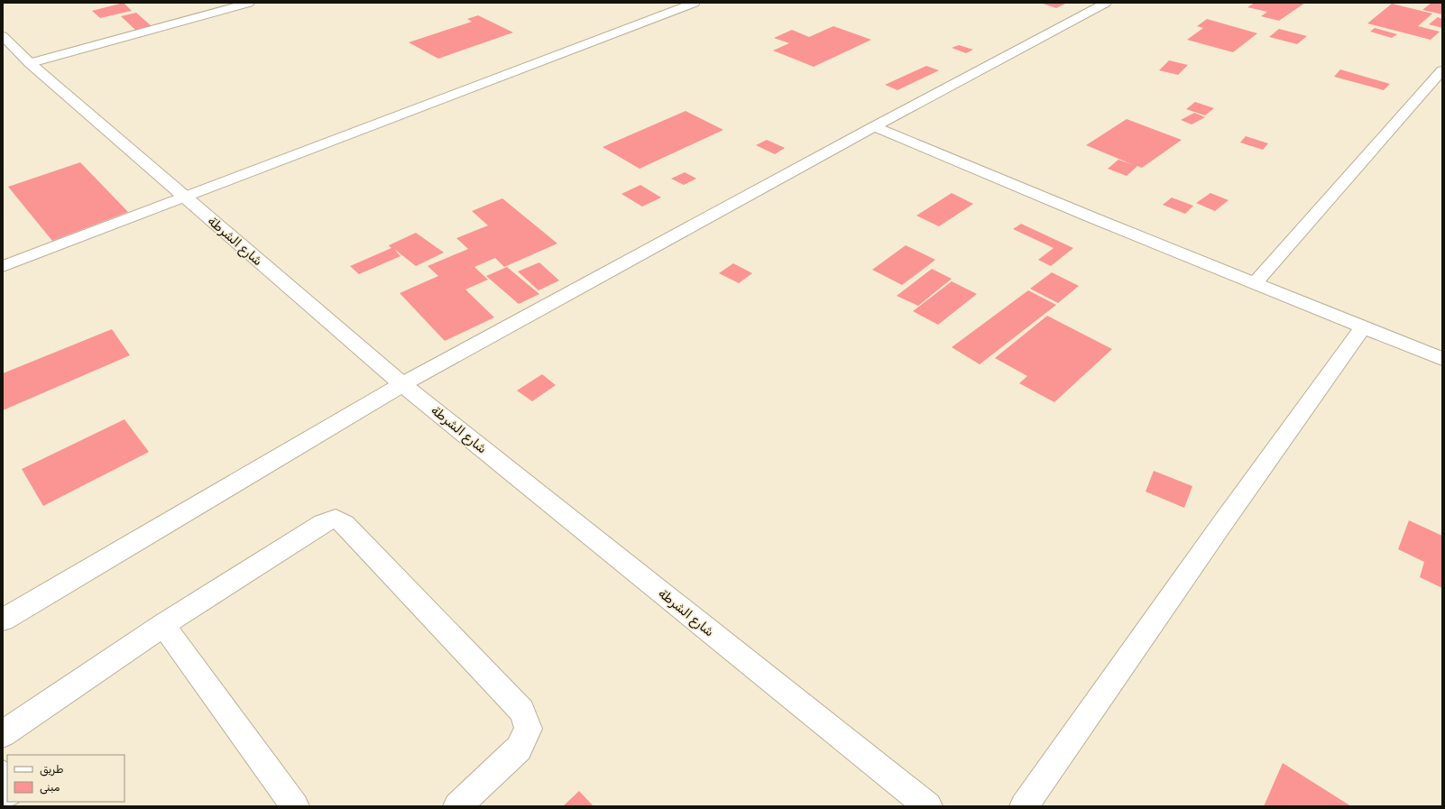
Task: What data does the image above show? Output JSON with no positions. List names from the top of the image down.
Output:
{
  "streets": {
    "street": ["شارع الشرطة"]
  },
  "legend": ["طريق", "مبنى"]
}
